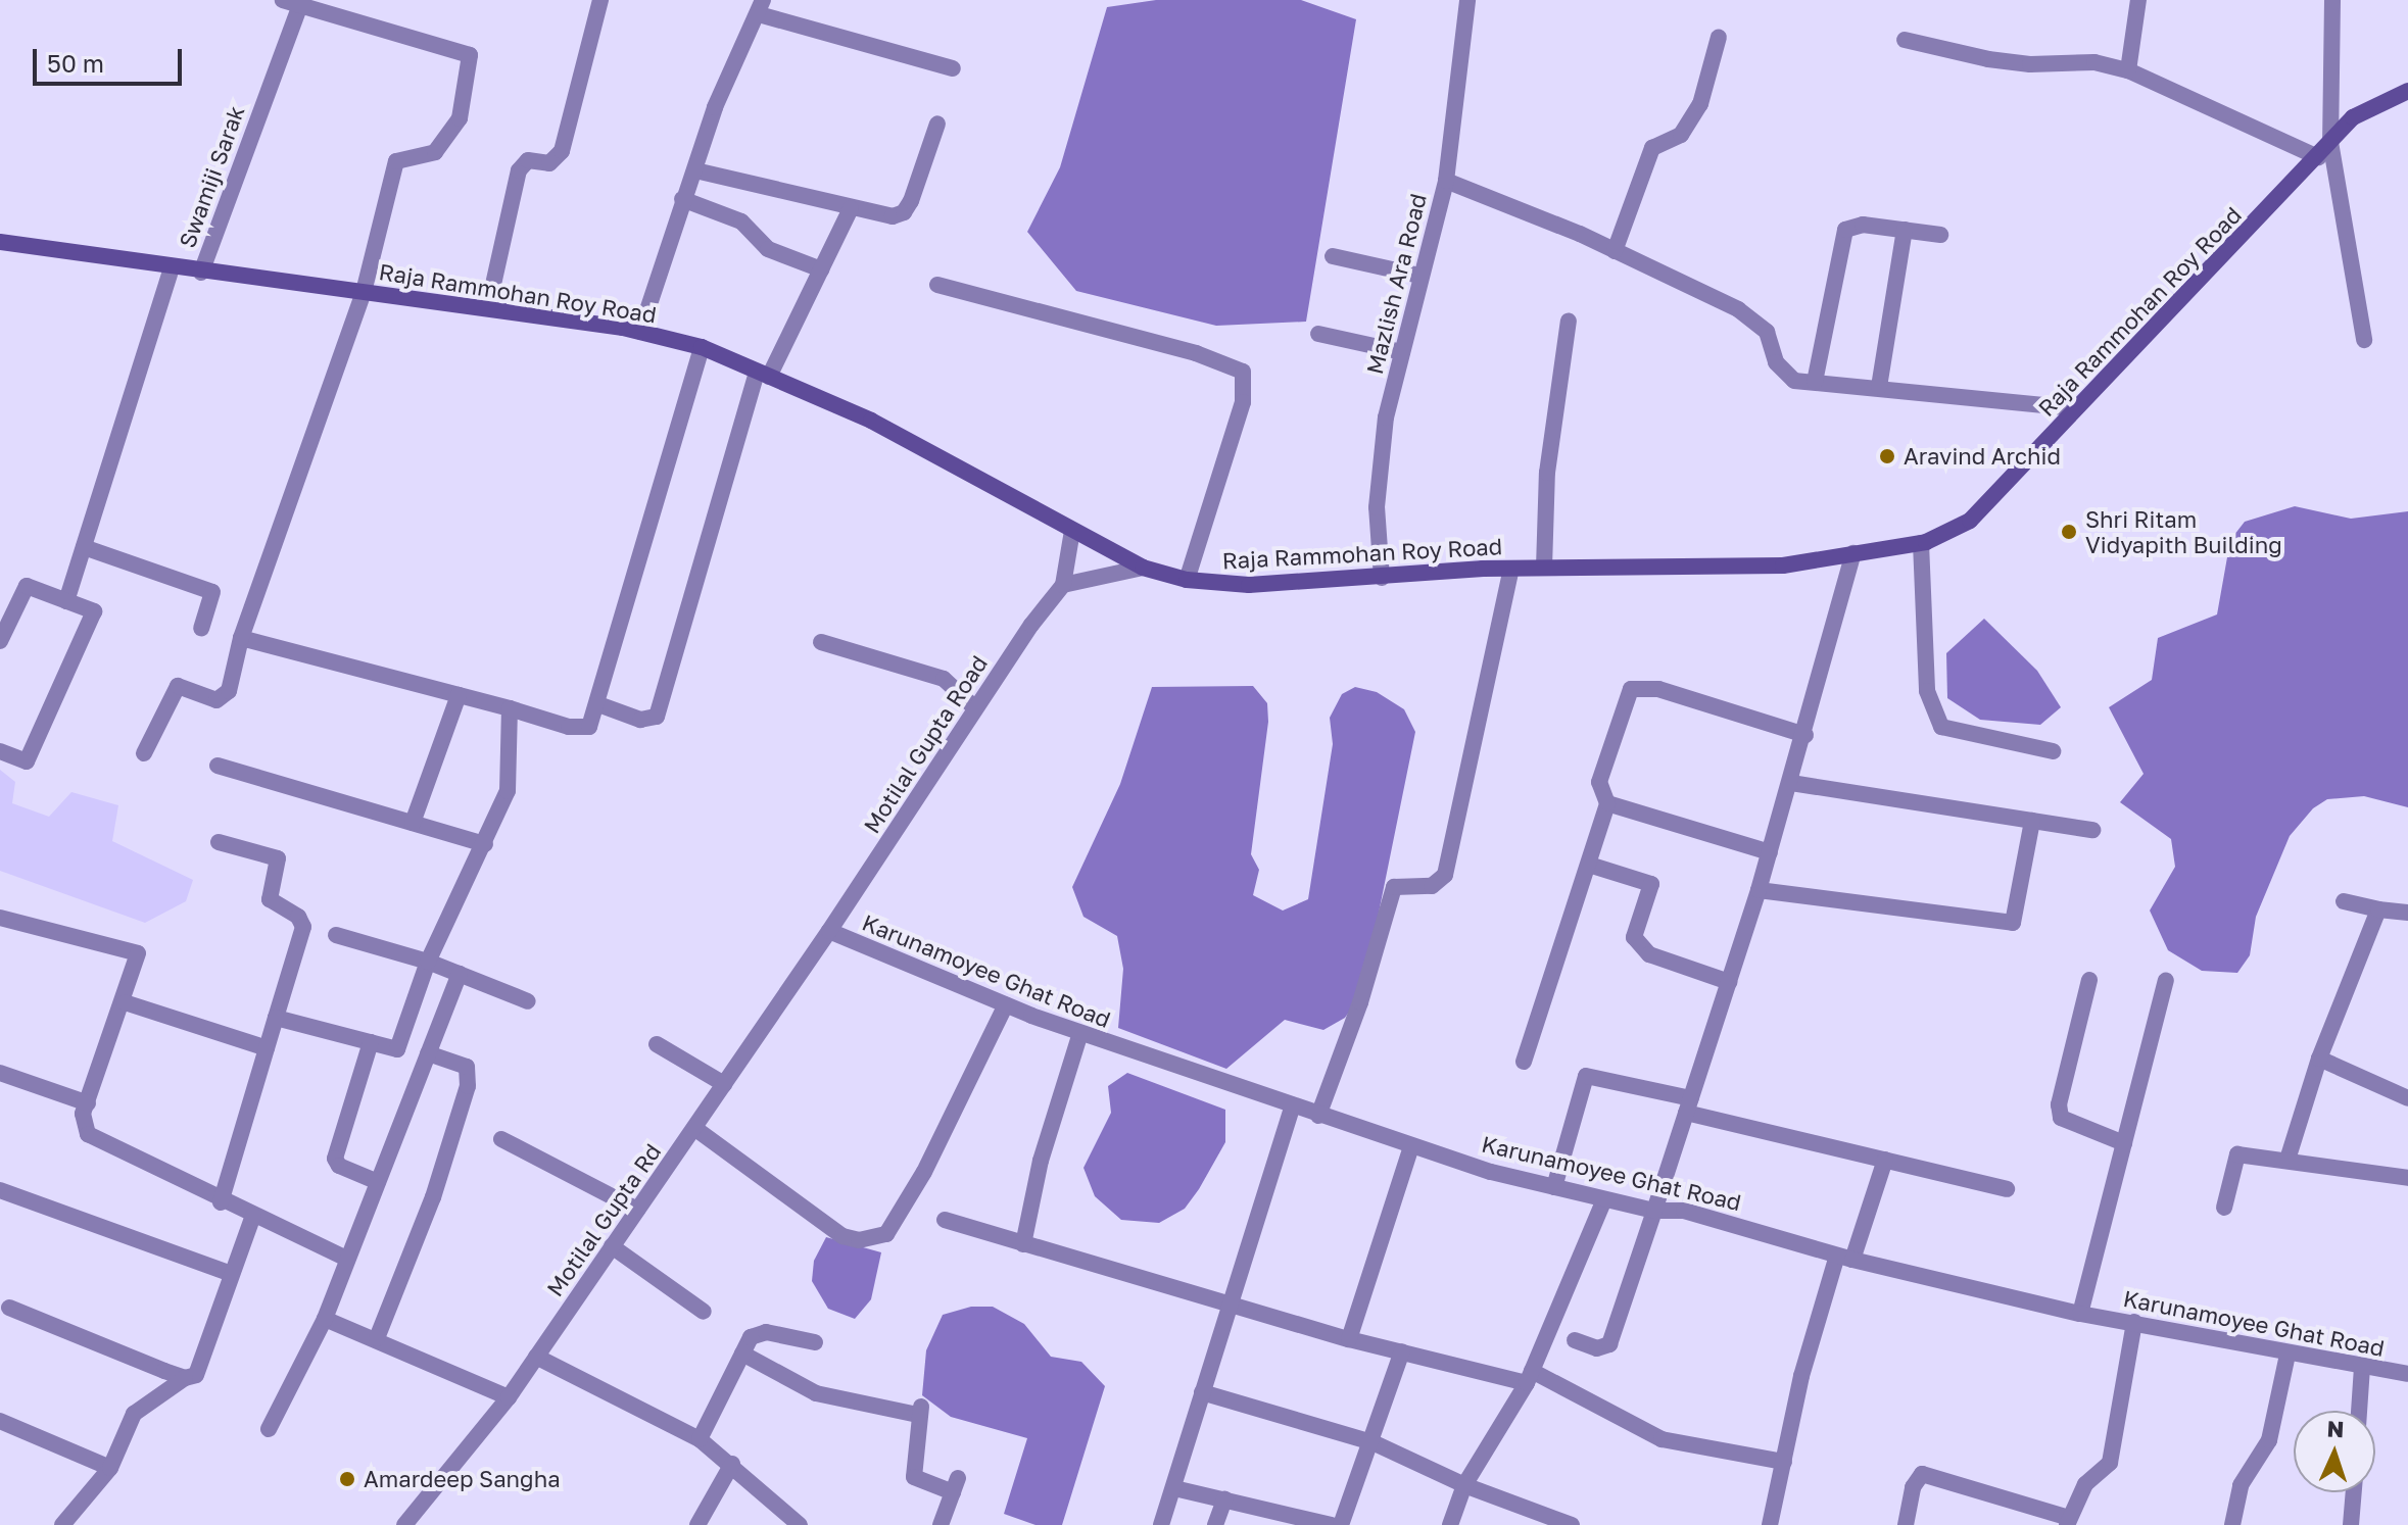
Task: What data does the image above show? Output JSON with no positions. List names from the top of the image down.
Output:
{
  "streets": {
    "main road": ["Raja Rammohan Roy Road"],
    "street": [
      "Swamiji Sarak",
      "Mazlish Ara Road",
      "Motilal Gupta Road",
      "Karunamoyee Ghat Road",
      "Motilal Gupta Rd"
    ]
  },
  "crossings": [
    ["Swamiji Sarak", "Raja Rammohan Roy Road"],
    ["Mazlish Ara Road", "Raja Rammohan Roy Road"],
    ["Raja Rammohan Roy Road", "Motilal Gupta Road"],
    ["Motilal Gupta Road", "Karunamoyee Ghat Road"],
    ["Motilal Gupta Road", "Motilal Gupta Rd"],
    ["Karunamoyee Ghat Road", "Motilal Gupta Rd"]
  ],
  "places": ["Aravind Archid", "Shri Ritam Vidyapith Building", "Amardeep Sangha"],
  "scale_bar": "50 m",
  "north": "top"
}
